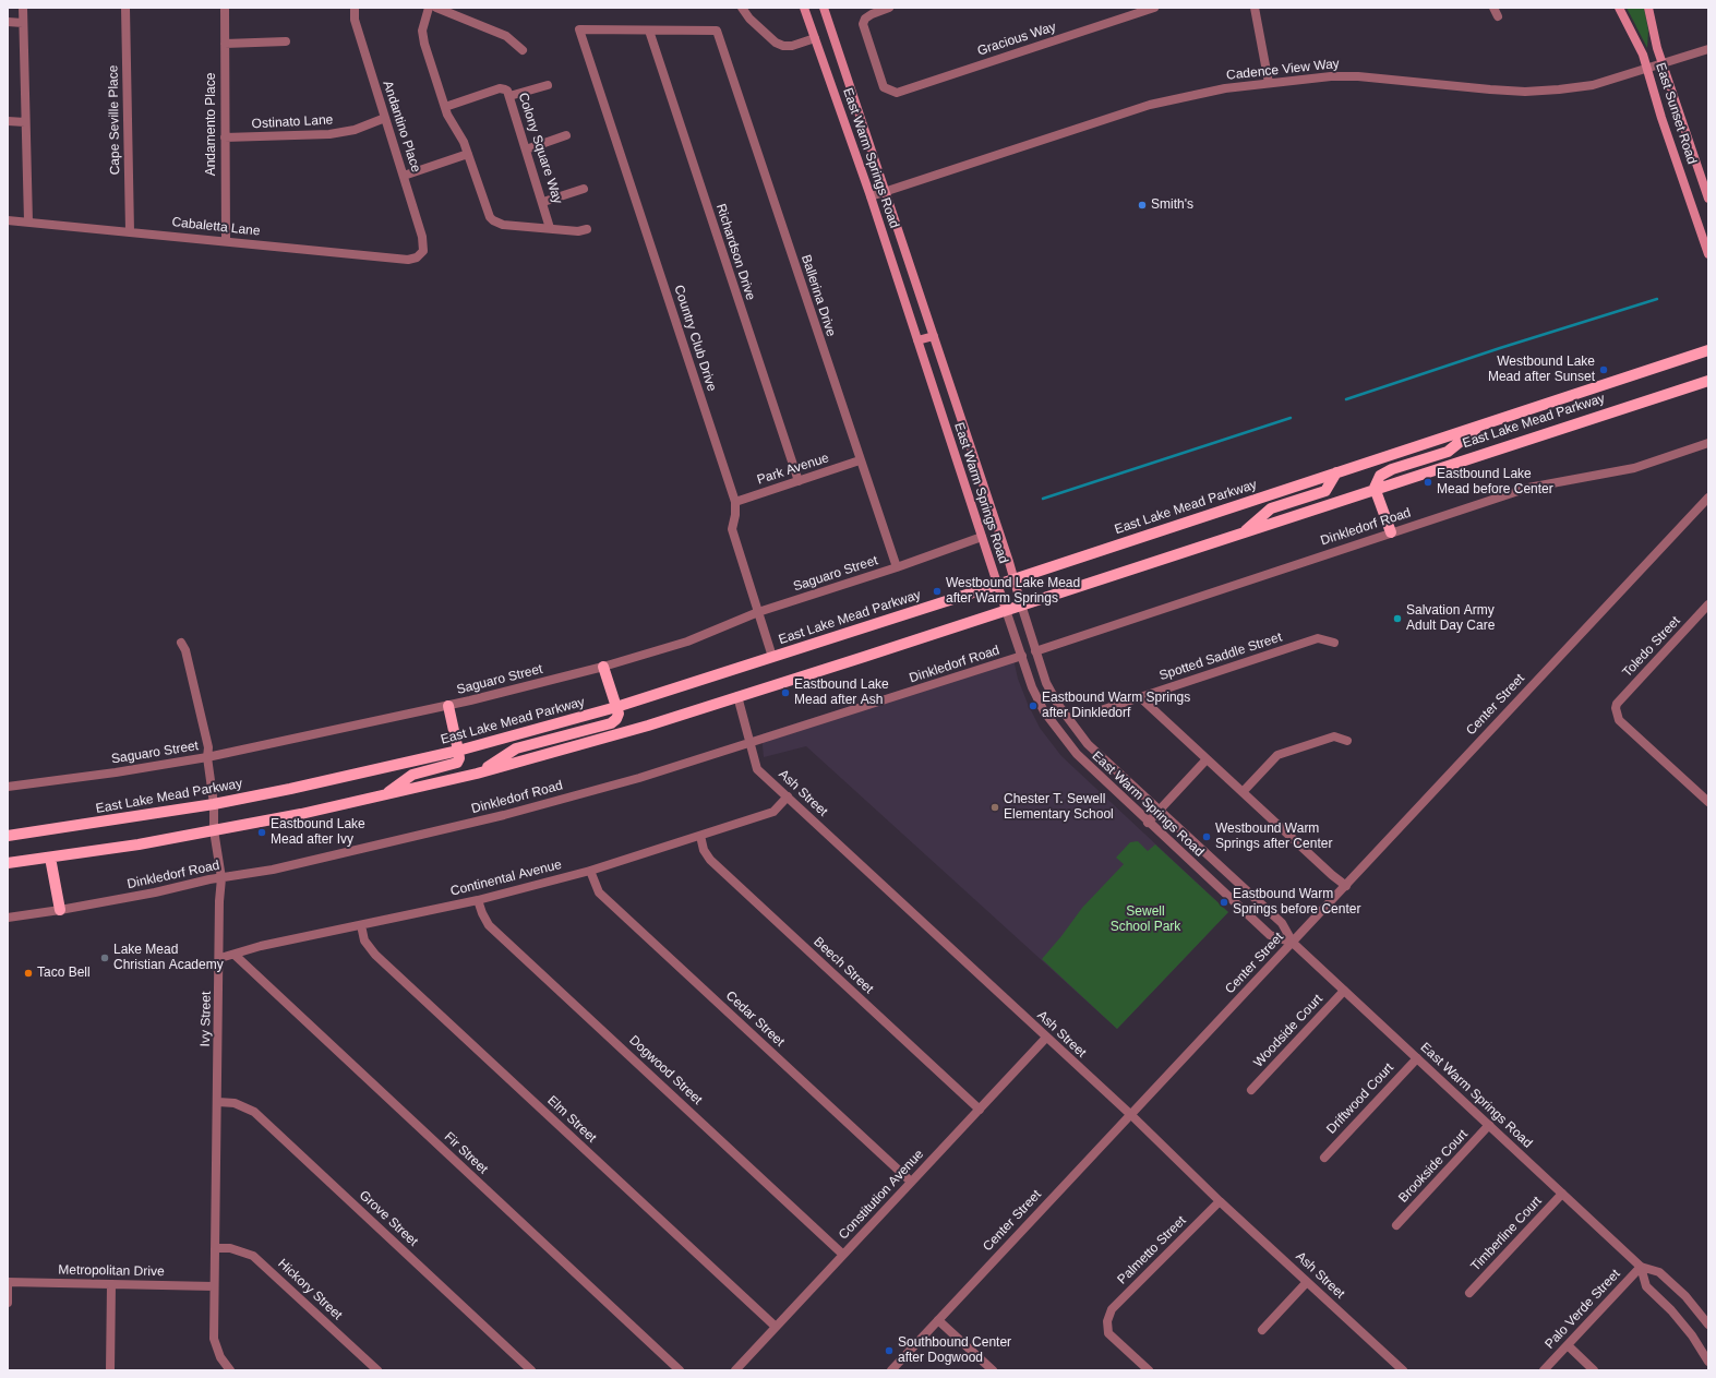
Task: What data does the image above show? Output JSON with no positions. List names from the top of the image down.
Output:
{
  "streets": {
    "main road": ["East Sunset Road", "East Warm Springs Road", "East Lake Mead Parkway"],
    "street": [
      "Gracious Way",
      "Cadence View Way",
      "Cape Seville Place",
      "Ostinato Lane",
      "Andamento Place",
      "Andantino Place",
      "Colony Square Way",
      "Cabaletta Lane",
      "Richardson Drive",
      "Ballerina Drive",
      "Country Club Drive",
      "Park Avenue",
      "Dinkledorf Road",
      "Saguaro Street",
      "Toledo Street",
      "Spotted Saddle Street",
      "Center Street",
      "Ash Street",
      "Continental Avenue",
      "Beech Street",
      "Ivy Street",
      "Cedar Street",
      "Woodside Court",
      "Dogwood Street",
      "Driftwood Court",
      "Elm Street",
      "Fir Street",
      "Brookside Court",
      "Constitution Avenue",
      "Grove Street",
      "Timberline Court",
      "Palmetto Street",
      "Metropolitan Drive",
      "Hickory Street",
      "Palo Verde Street"
    ]
  },
  "crossings": [
    ["Cadence View Way", "East Sunset Road"],
    ["Cadence View Way", "East Warm Springs Road"],
    ["Cape Seville Place", "Cabaletta Lane"],
    ["Ostinato Lane", "Andamento Place"],
    ["Ostinato Lane", "Andantino Place"],
    ["Andamento Place", "Cabaletta Lane"],
    ["Andantino Place", "Cabaletta Lane"],
    ["East Warm Springs Road", "East Lake Mead Parkway"],
    ["East Warm Springs Road", "Dinkledorf Road"],
    ["East Warm Springs Road", "Saguaro Street"],
    ["East Warm Springs Road", "Center Street"],
    ["East Warm Springs Road", "Woodside Court"],
    ["East Warm Springs Road", "Driftwood Court"],
    ["East Warm Springs Road", "Brookside Court"],
    ["East Warm Springs Road", "Timberline Court"],
    ["East Warm Springs Road", "Palo Verde Street"],
    ["Richardson Drive", "Ballerina Drive"],
    ["Richardson Drive", "Country Club Drive"],
    ["Richardson Drive", "Park Avenue"],
    ["Ballerina Drive", "Country Club Drive"],
    ["Ballerina Drive", "Park Avenue"],
    ["Ballerina Drive", "Saguaro Street"],
    ["Country Club Drive", "East Lake Mead Parkway"],
    ["Country Club Drive", "Park Avenue"],
    ["Country Club Drive", "Saguaro Street"],
    ["East Lake Mead Parkway", "Ash Street"],
    ["East Lake Mead Parkway", "Ivy Street"],
    ["Dinkledorf Road", "Ash Street"],
    ["Dinkledorf Road", "Ivy Street"],
    ["Saguaro Street", "Ivy Street"],
    ["Center Street", "Ash Street"],
    ["Ash Street", "Continental Avenue"],
    ["Ash Street", "Constitution Avenue"],
    ["Ash Street", "Palmetto Street"],
    ["Continental Avenue", "Beech Street"],
    ["Continental Avenue", "Ivy Street"],
    ["Continental Avenue", "Cedar Street"],
    ["Continental Avenue", "Dogwood Street"],
    ["Continental Avenue", "Elm Street"],
    ["Continental Avenue", "Fir Street"],
    ["Beech Street", "Constitution Avenue"],
    ["Ivy Street", "Grove Street"],
    ["Ivy Street", "Metropolitan Drive"],
    ["Ivy Street", "Hickory Street"],
    ["Cedar Street", "Constitution Avenue"],
    ["Dogwood Street", "Constitution Avenue"],
    ["Elm Street", "Constitution Avenue"]
  ],
  "parks": ["Sewell School Park"],
  "places": [
    "Smith's",
    "Westbound Lake Mead after Sunset",
    "Eastbound Lake Mead before Center",
    "Westbound Lake Mead after Warm Springs",
    "Salvation Army Adult Day Care",
    "Eastbound Lake Mead after Ash",
    "Eastbound Warm Springs after Dinkledorf",
    "Chester T. Sewell Elementary School",
    "Eastbound Lake Mead after Ivy",
    "Westbound Warm Springs after Center",
    "Eastbound Warm Springs before Center",
    "Lake Mead Christian Academy",
    "Taco Bell",
    "Southbound Center after Dogwood"
  ]
}
